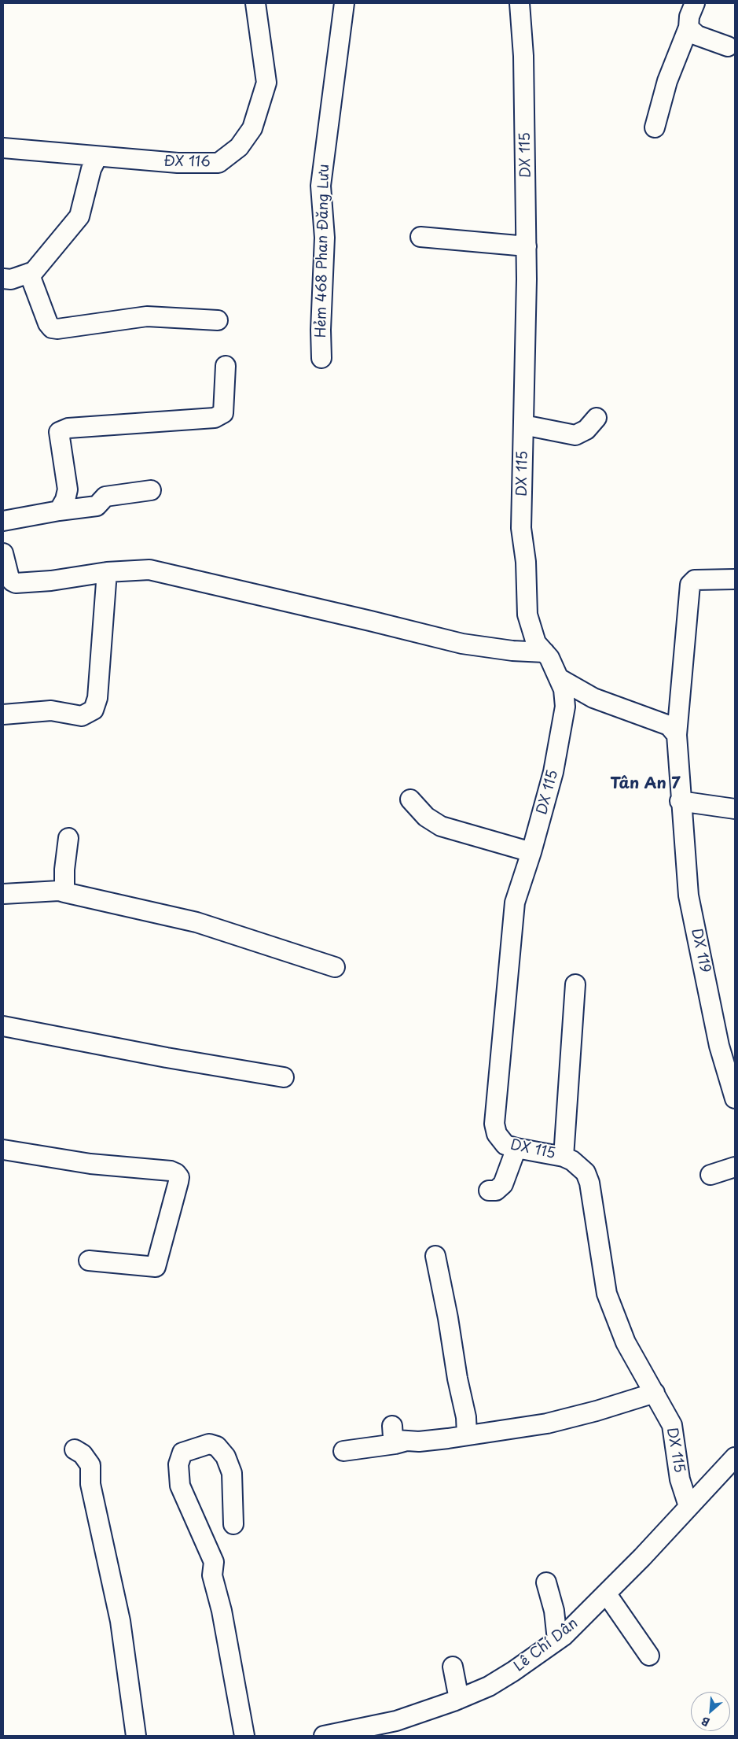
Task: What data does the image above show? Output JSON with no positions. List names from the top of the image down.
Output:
{
  "streets": {
    "street": [
      "DX 115",
      "ĐX 116",
      "Hẻm 468 Phan Đăng Lưu",
      "DX 119",
      "Lê Chí Dân"
    ]
  },
  "crossings": [
    ["DX 115", "Lê Chí Dân"]
  ],
  "districts": ["Tân An 7"],
  "north": "bottom left"
}
